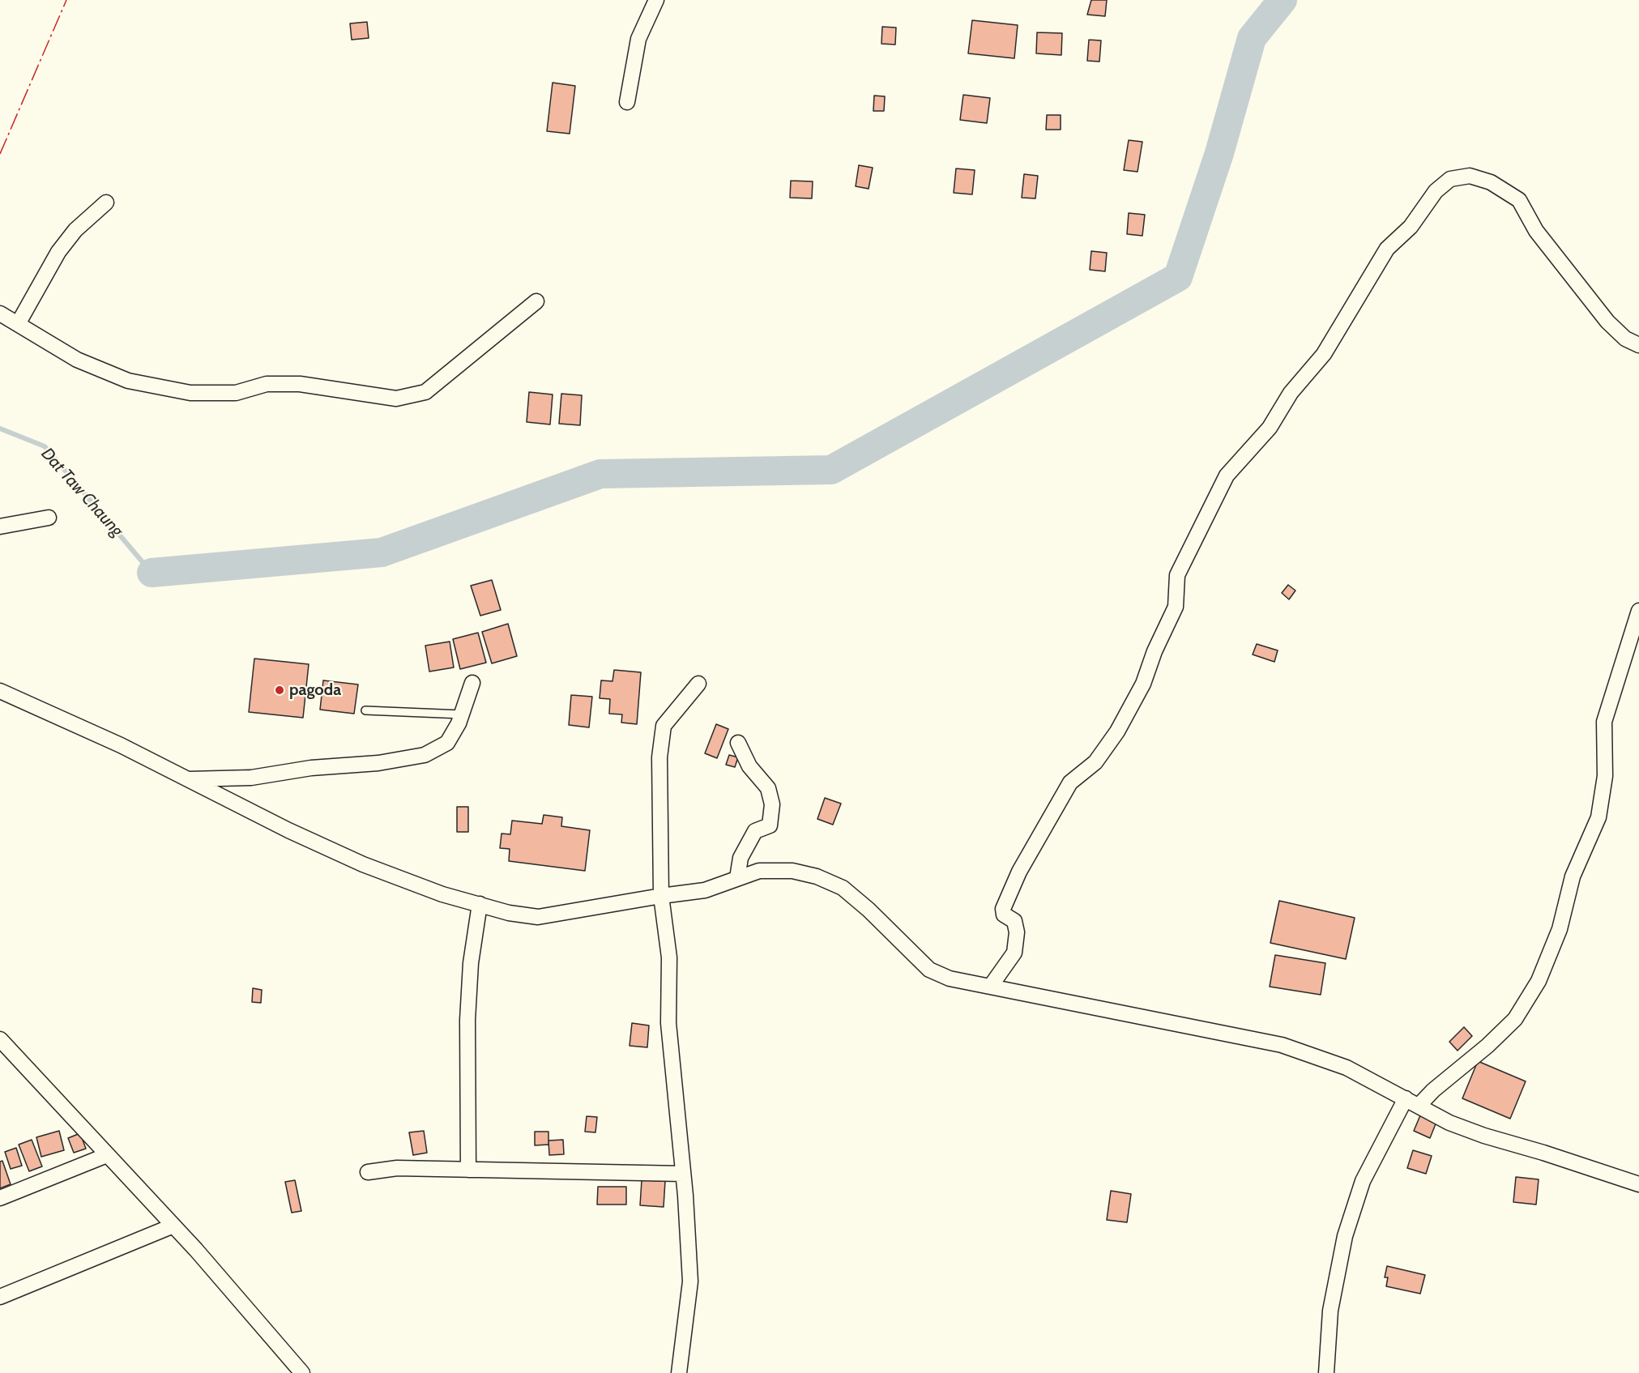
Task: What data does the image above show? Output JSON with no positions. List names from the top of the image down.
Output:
{
  "water": ["Dat Taw Chaung"],
  "places": ["pagoda"]
}
